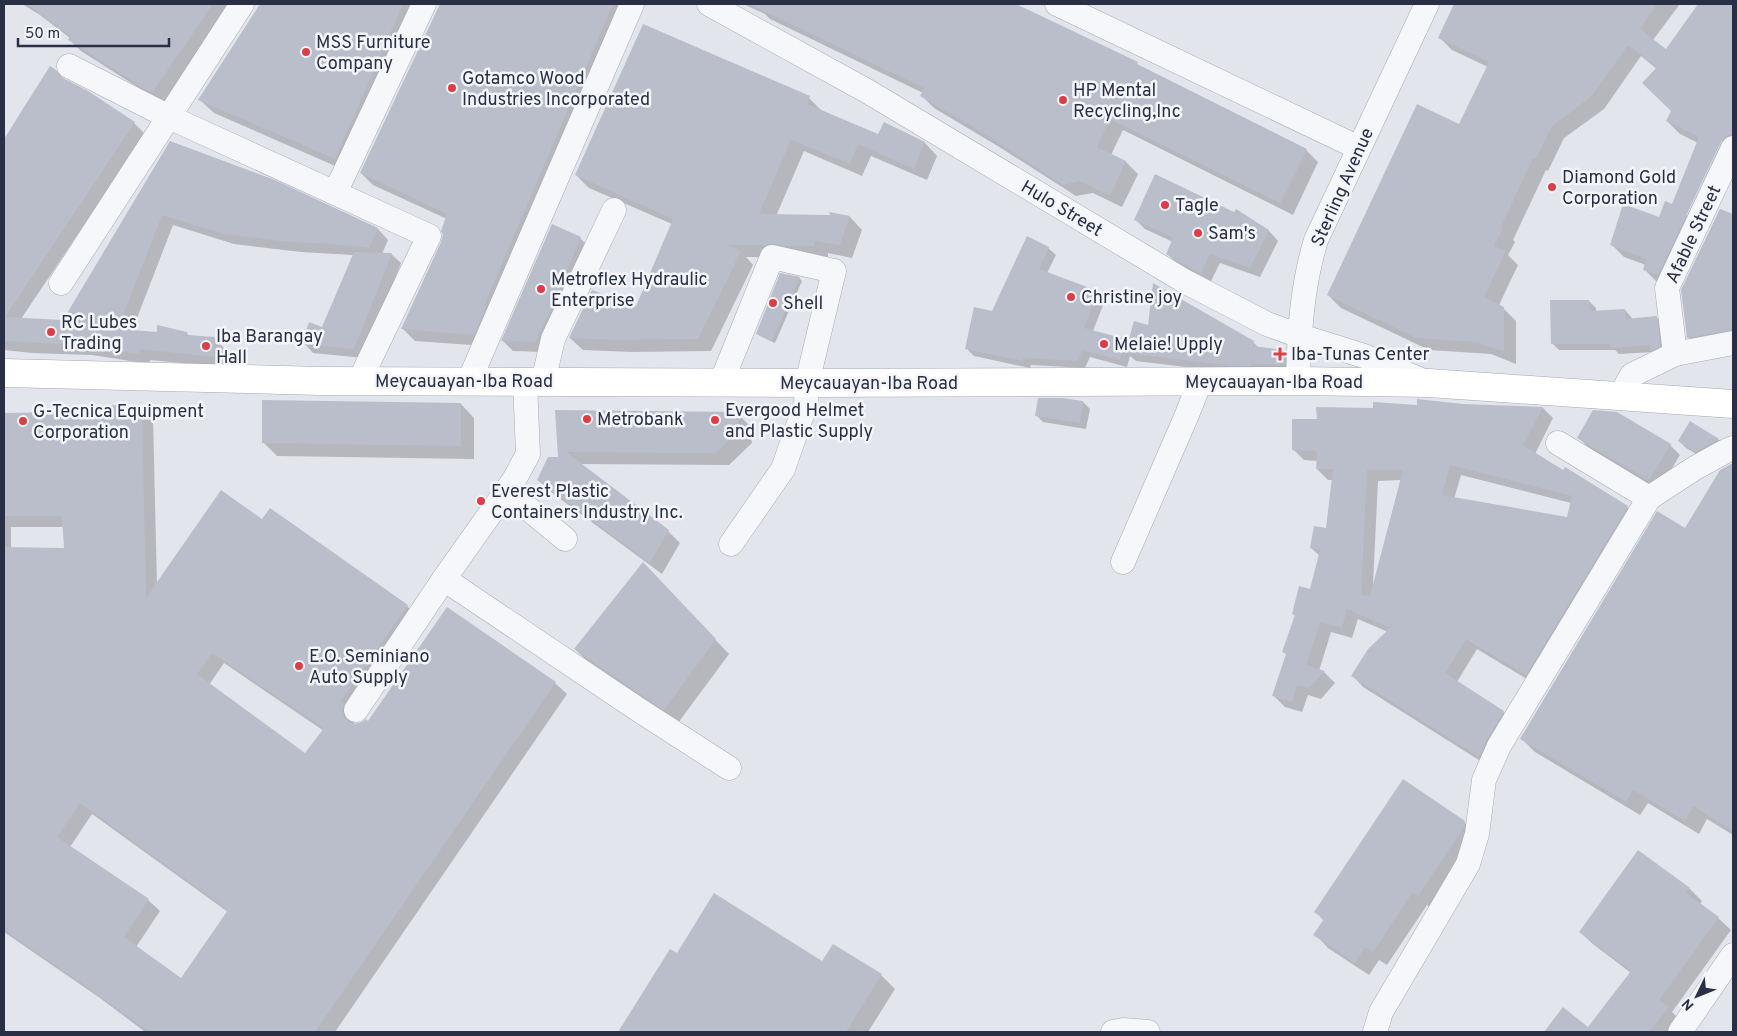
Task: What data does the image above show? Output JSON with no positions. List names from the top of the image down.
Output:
{
  "streets": {
    "main road": ["Meycauayan-Iba Road"],
    "street": ["Sterling Avenue", "Hulo Street", "Afable Street"]
  },
  "crossings": [
    ["Sterling Avenue", "Hulo Street"],
    ["Sterling Avenue", "Meycauayan-Iba Road"],
    ["Hulo Street", "Meycauayan-Iba Road"]
  ],
  "places": {
    "other": [
      "MSS Furniture Company",
      "Gotamco Wood Industries Incorporated",
      "HP Mental Recycling,Inc",
      "Diamond Gold Corporation",
      "Tagle",
      "Sam's",
      "Metroflex Hydraulic Enterprise",
      "Christine joy",
      "Shell",
      "RC Lubes Trading",
      "Melaie! Upply",
      "Iba Barangay Hall",
      "Metrobank",
      "Evergood Helmet and Plastic Supply",
      "G-Tecnica Equipment Corporation",
      "Everest Plastic Containers Industry Inc.",
      "E.O. Seminiano Auto Supply"
    ],
    "health": ["Iba-Tunas Center"]
  },
  "scale_bar": "50 m",
  "north": "bottom left"
}
